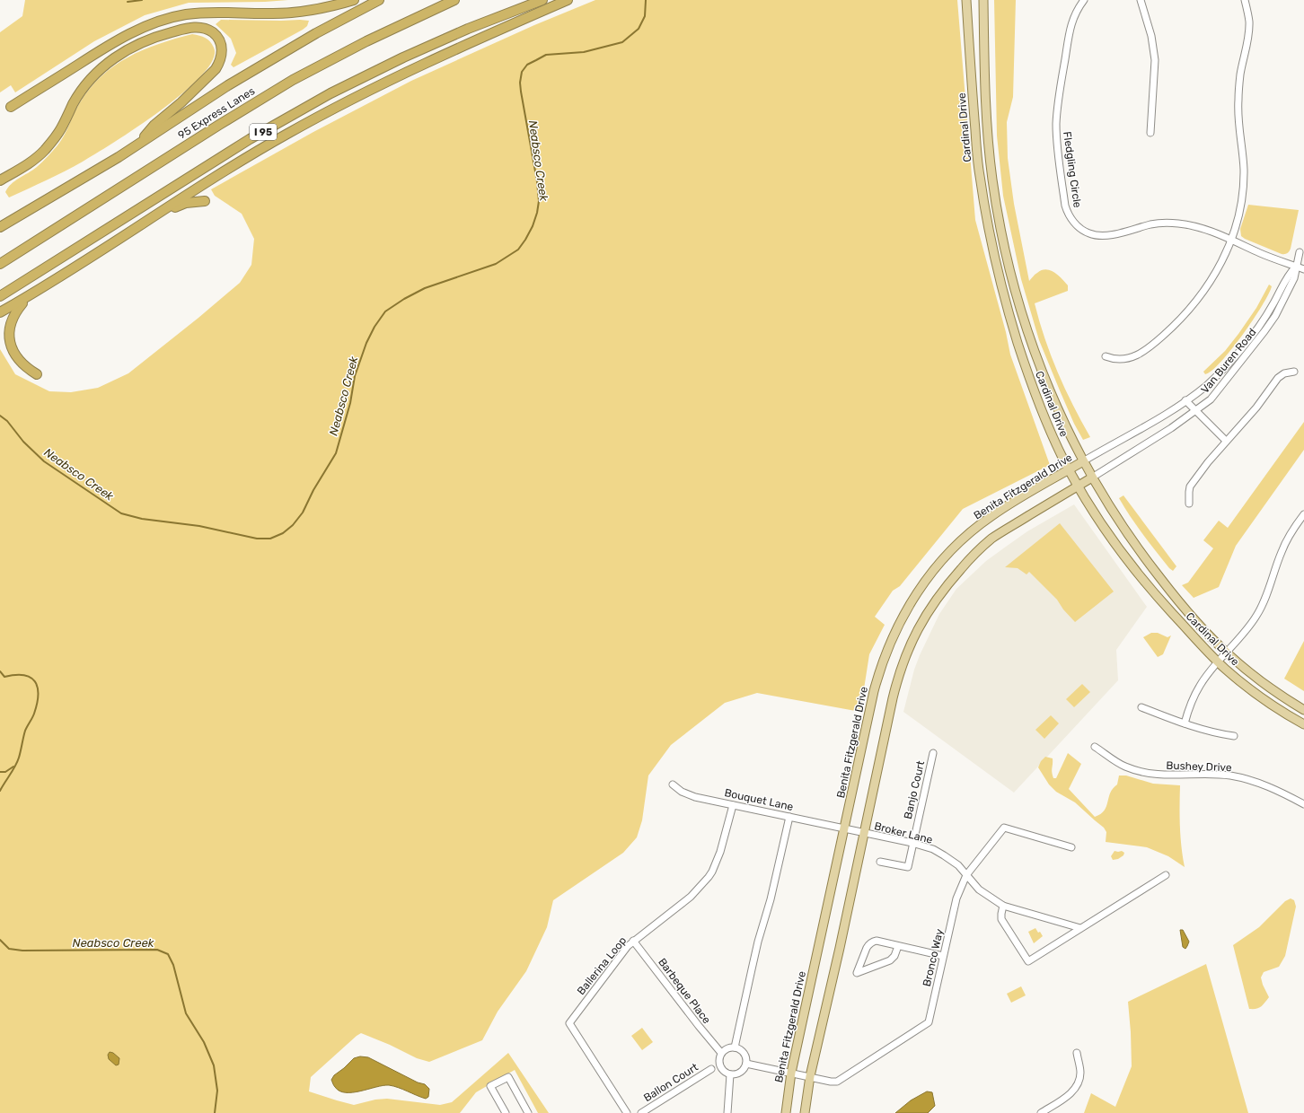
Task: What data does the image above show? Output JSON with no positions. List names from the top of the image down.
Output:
{
  "streets": {
    "highway": ["95 Express Lanes", "I 95"],
    "main road": ["Cardinal Drive", "Benita Fitzgerald Drive"],
    "street": [
      "Fledgling Circle",
      "Van Buren Road",
      "Bushey Drive",
      "Banjo Court",
      "Bouquet Lane",
      "Broker Lane",
      "Bronco Way",
      "Ballerina Loop",
      "Barbeque Place",
      "Ballon Court"
    ]
  },
  "crossings": [
    ["Cardinal Drive", "Van Buren Road"],
    ["Cardinal Drive", "Benita Fitzgerald Drive"],
    ["Fledgling Circle", "Van Buren Road"],
    ["Van Buren Road", "Benita Fitzgerald Drive"],
    ["Benita Fitzgerald Drive", "Bouquet Lane"],
    ["Benita Fitzgerald Drive", "Broker Lane"],
    ["Benita Fitzgerald Drive", "Bronco Way"],
    ["Banjo Court", "Broker Lane"],
    ["Bouquet Lane", "Broker Lane"],
    ["Bouquet Lane", "Ballerina Loop"],
    ["Broker Lane", "Bronco Way"],
    ["Ballerina Loop", "Barbeque Place"]
  ],
  "water": ["Neabsco Creek"]
}
